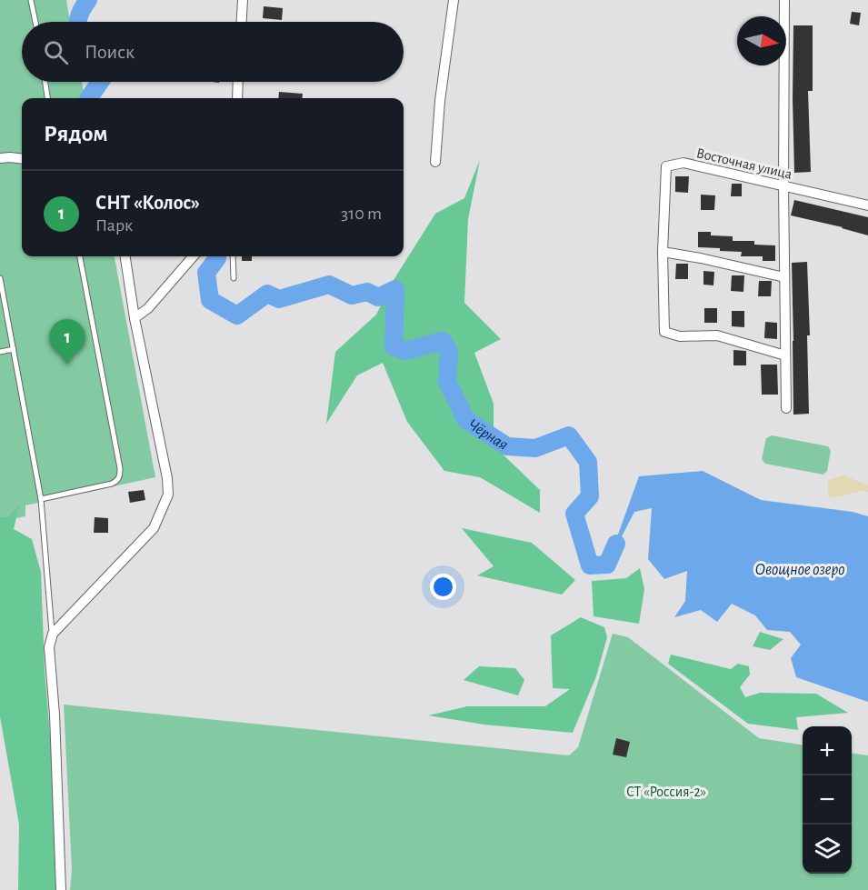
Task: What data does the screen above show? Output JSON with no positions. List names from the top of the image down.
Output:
{
  "streets": {
    "street": ["Восточная улица"]
  },
  "water": ["Чёрная", "Овощное озеро"],
  "parks": ["СТ «Россия-2»"],
  "north": "right",
  "page": {
    "search": "Поиск",
    "heading": "Рядом",
    "list": [
      {
        "mark": "1",
        "name": "СНТ «Колос»",
        "note": "Парк",
        "value": "310 m"
      }
    ],
    "pins": "1",
    "map_buttons": ["+", "−"]
  }
}
